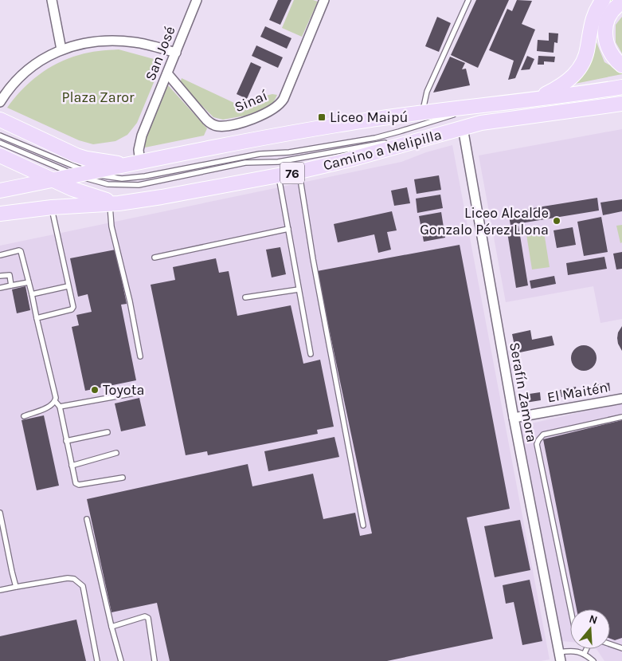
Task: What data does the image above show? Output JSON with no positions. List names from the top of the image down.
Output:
{
  "streets": {
    "main road": ["Camino a Melipilla", "76"],
    "street": [
      "San José",
      "Sinaí",
      "Serafín Zamora",
      "El Maitén"
    ]
  },
  "crossings": [
    ["San José", "Sinaí"],
    ["San José", "Camino a Melipilla"],
    ["Camino a Melipilla", "Serafín Zamora"],
    ["Serafín Zamora", "El Maitén"]
  ],
  "parks": ["Plaza Zaror"],
  "places": {
    "transit": ["Liceo Maipú"],
    "other": ["Liceo Alcalde Gonzalo Pérez Llona", "Toyota"]
  },
  "north": "top"
}
